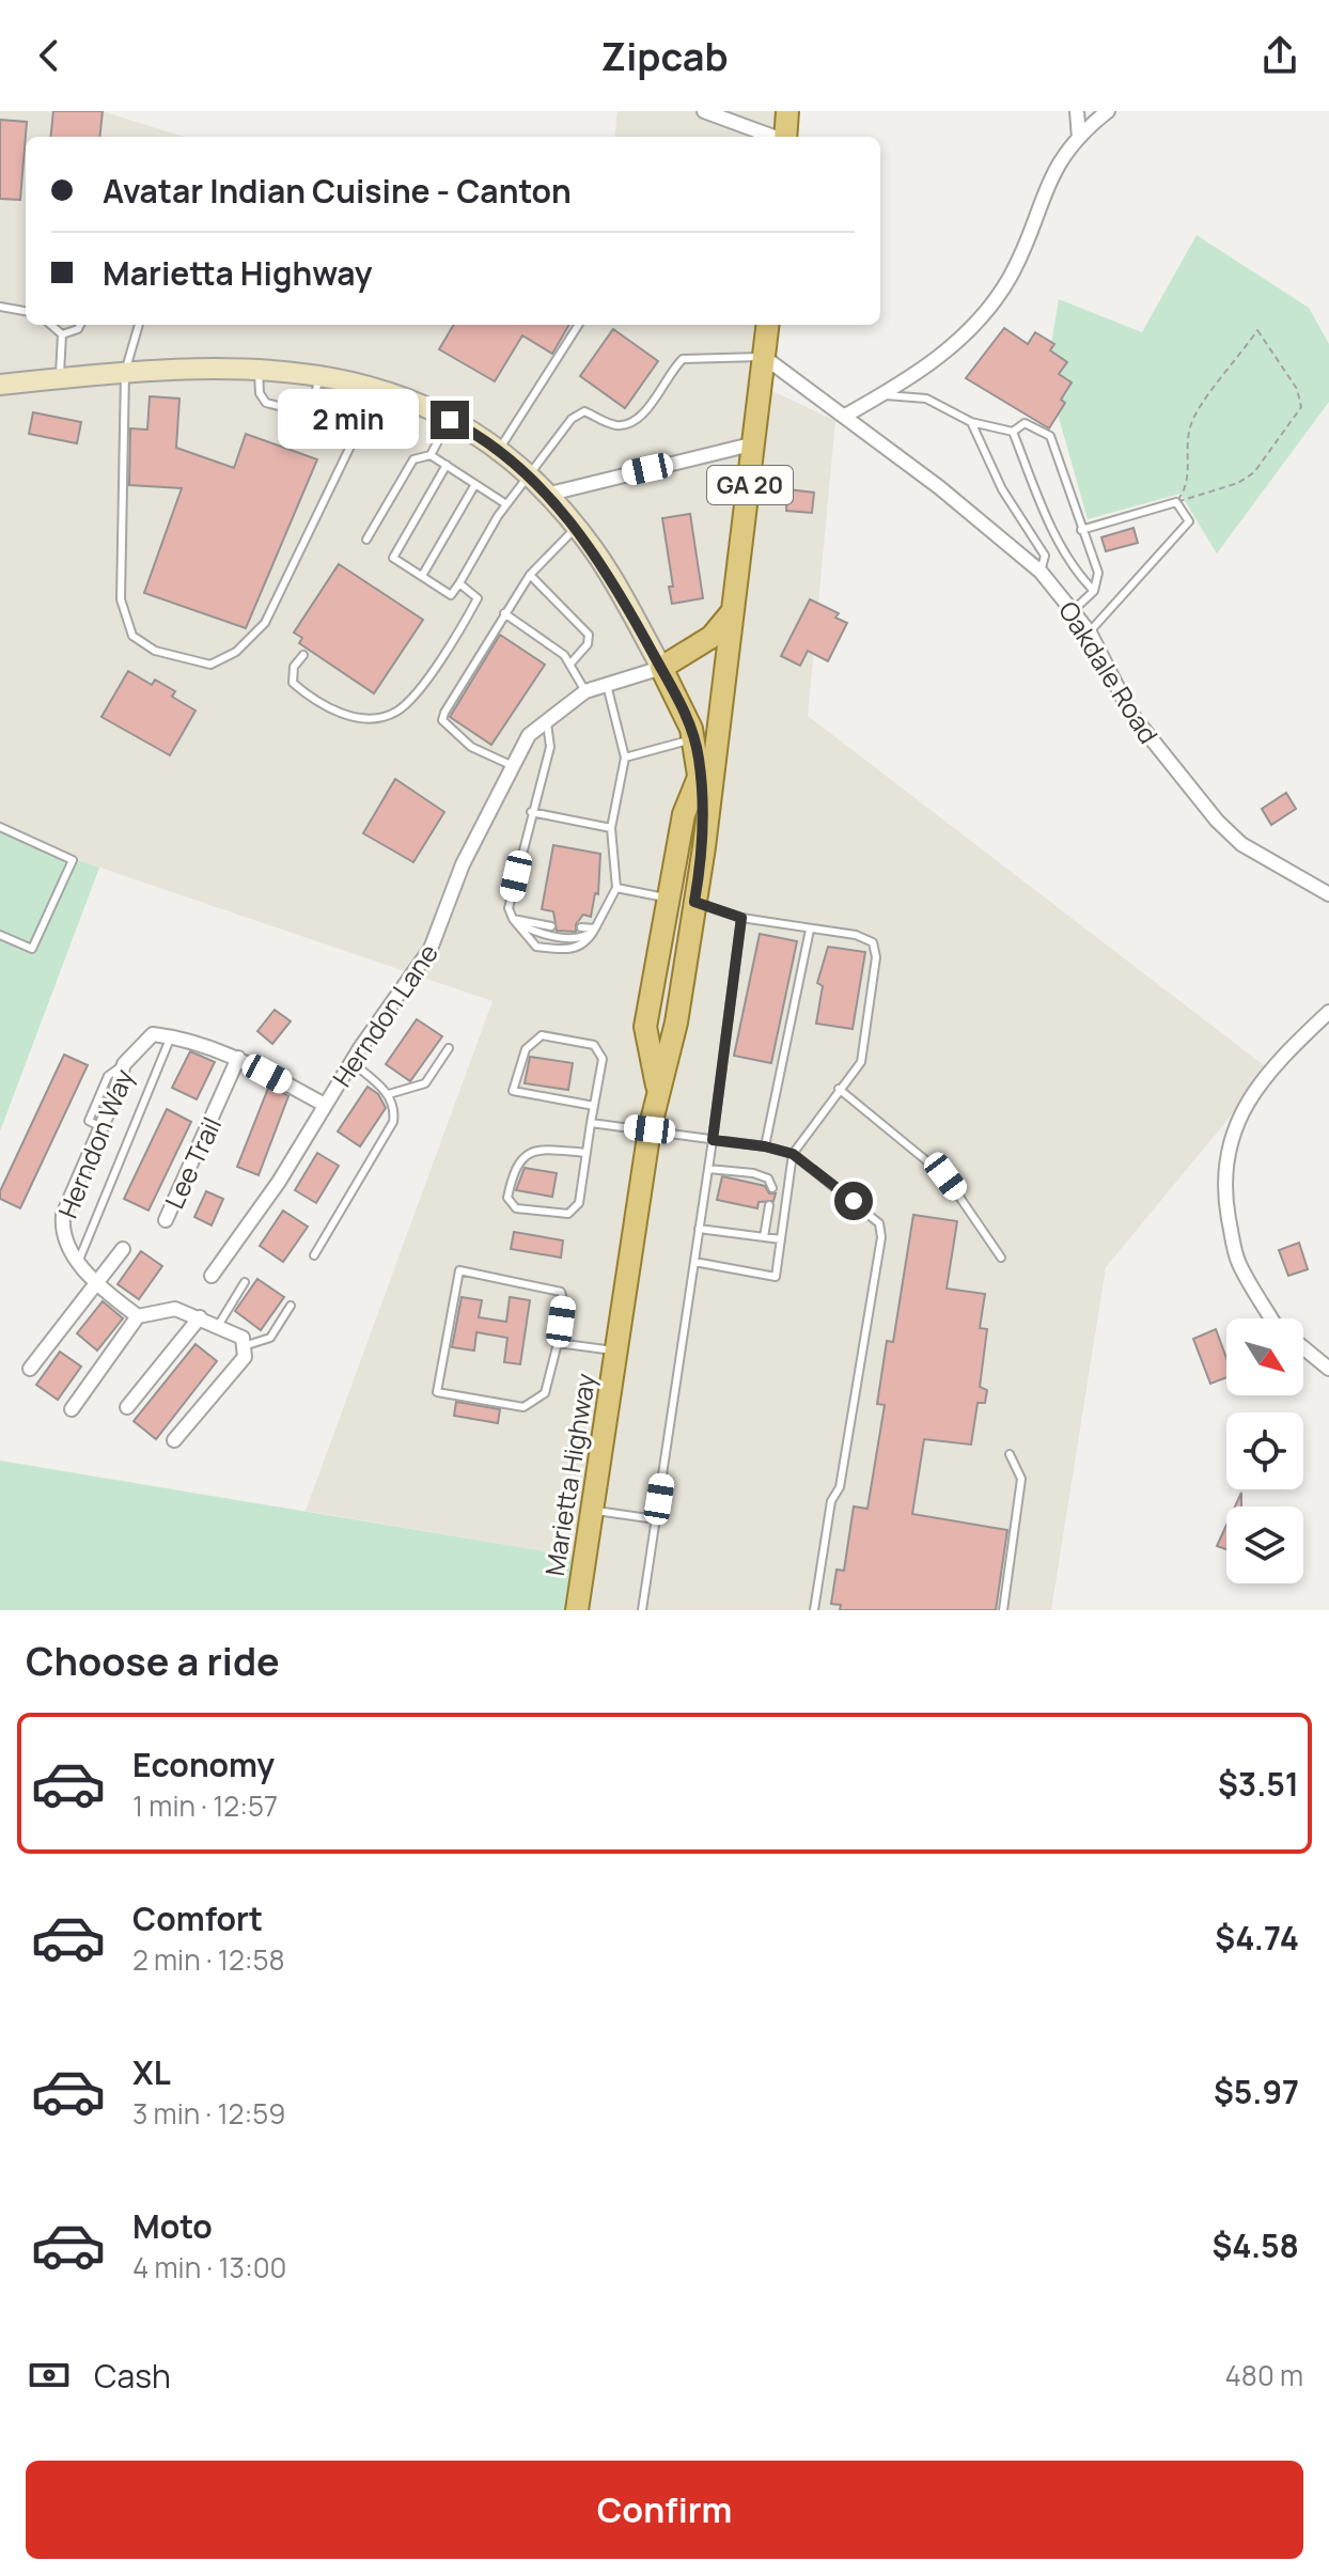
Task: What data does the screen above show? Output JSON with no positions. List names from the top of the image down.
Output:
{
  "streets": {
    "main road": ["GA 20", "Marietta Highway"],
    "street": [
      "Oakdale Road",
      "Herndon Lane",
      "Herndon Way",
      "Lee Trail"
    ]
  },
  "crossings": [
    ["GA 20", "Oakdale Road"],
    ["GA 20", "Marietta Highway"],
    ["Oakdale Road", "Marietta Highway"],
    ["Herndon Lane", "Marietta Highway"]
  ],
  "north": "bottom right",
  "page": {
    "header": "Zipcab",
    "banner": ["Avatar Indian Cuisine - Canton", "Marietta Highway"],
    "bubble": "2 min",
    "heading": "Choose a ride",
    "list": [
      {
        "name": "Economy",
        "note": "1 min · 12:57",
        "value": "$3.51"
      },
      {
        "name": "Comfort",
        "note": "2 min · 12:58",
        "value": "$4.74"
      },
      {
        "name": "XL",
        "note": "3 min · 12:59",
        "value": "$5.97"
      },
      {
        "name": "Moto",
        "note": "4 min · 13:00",
        "value": "$4.58"
      }
    ],
    "pay": ["Cash", "480 m"],
    "buttons": "Confirm"
  }
}
